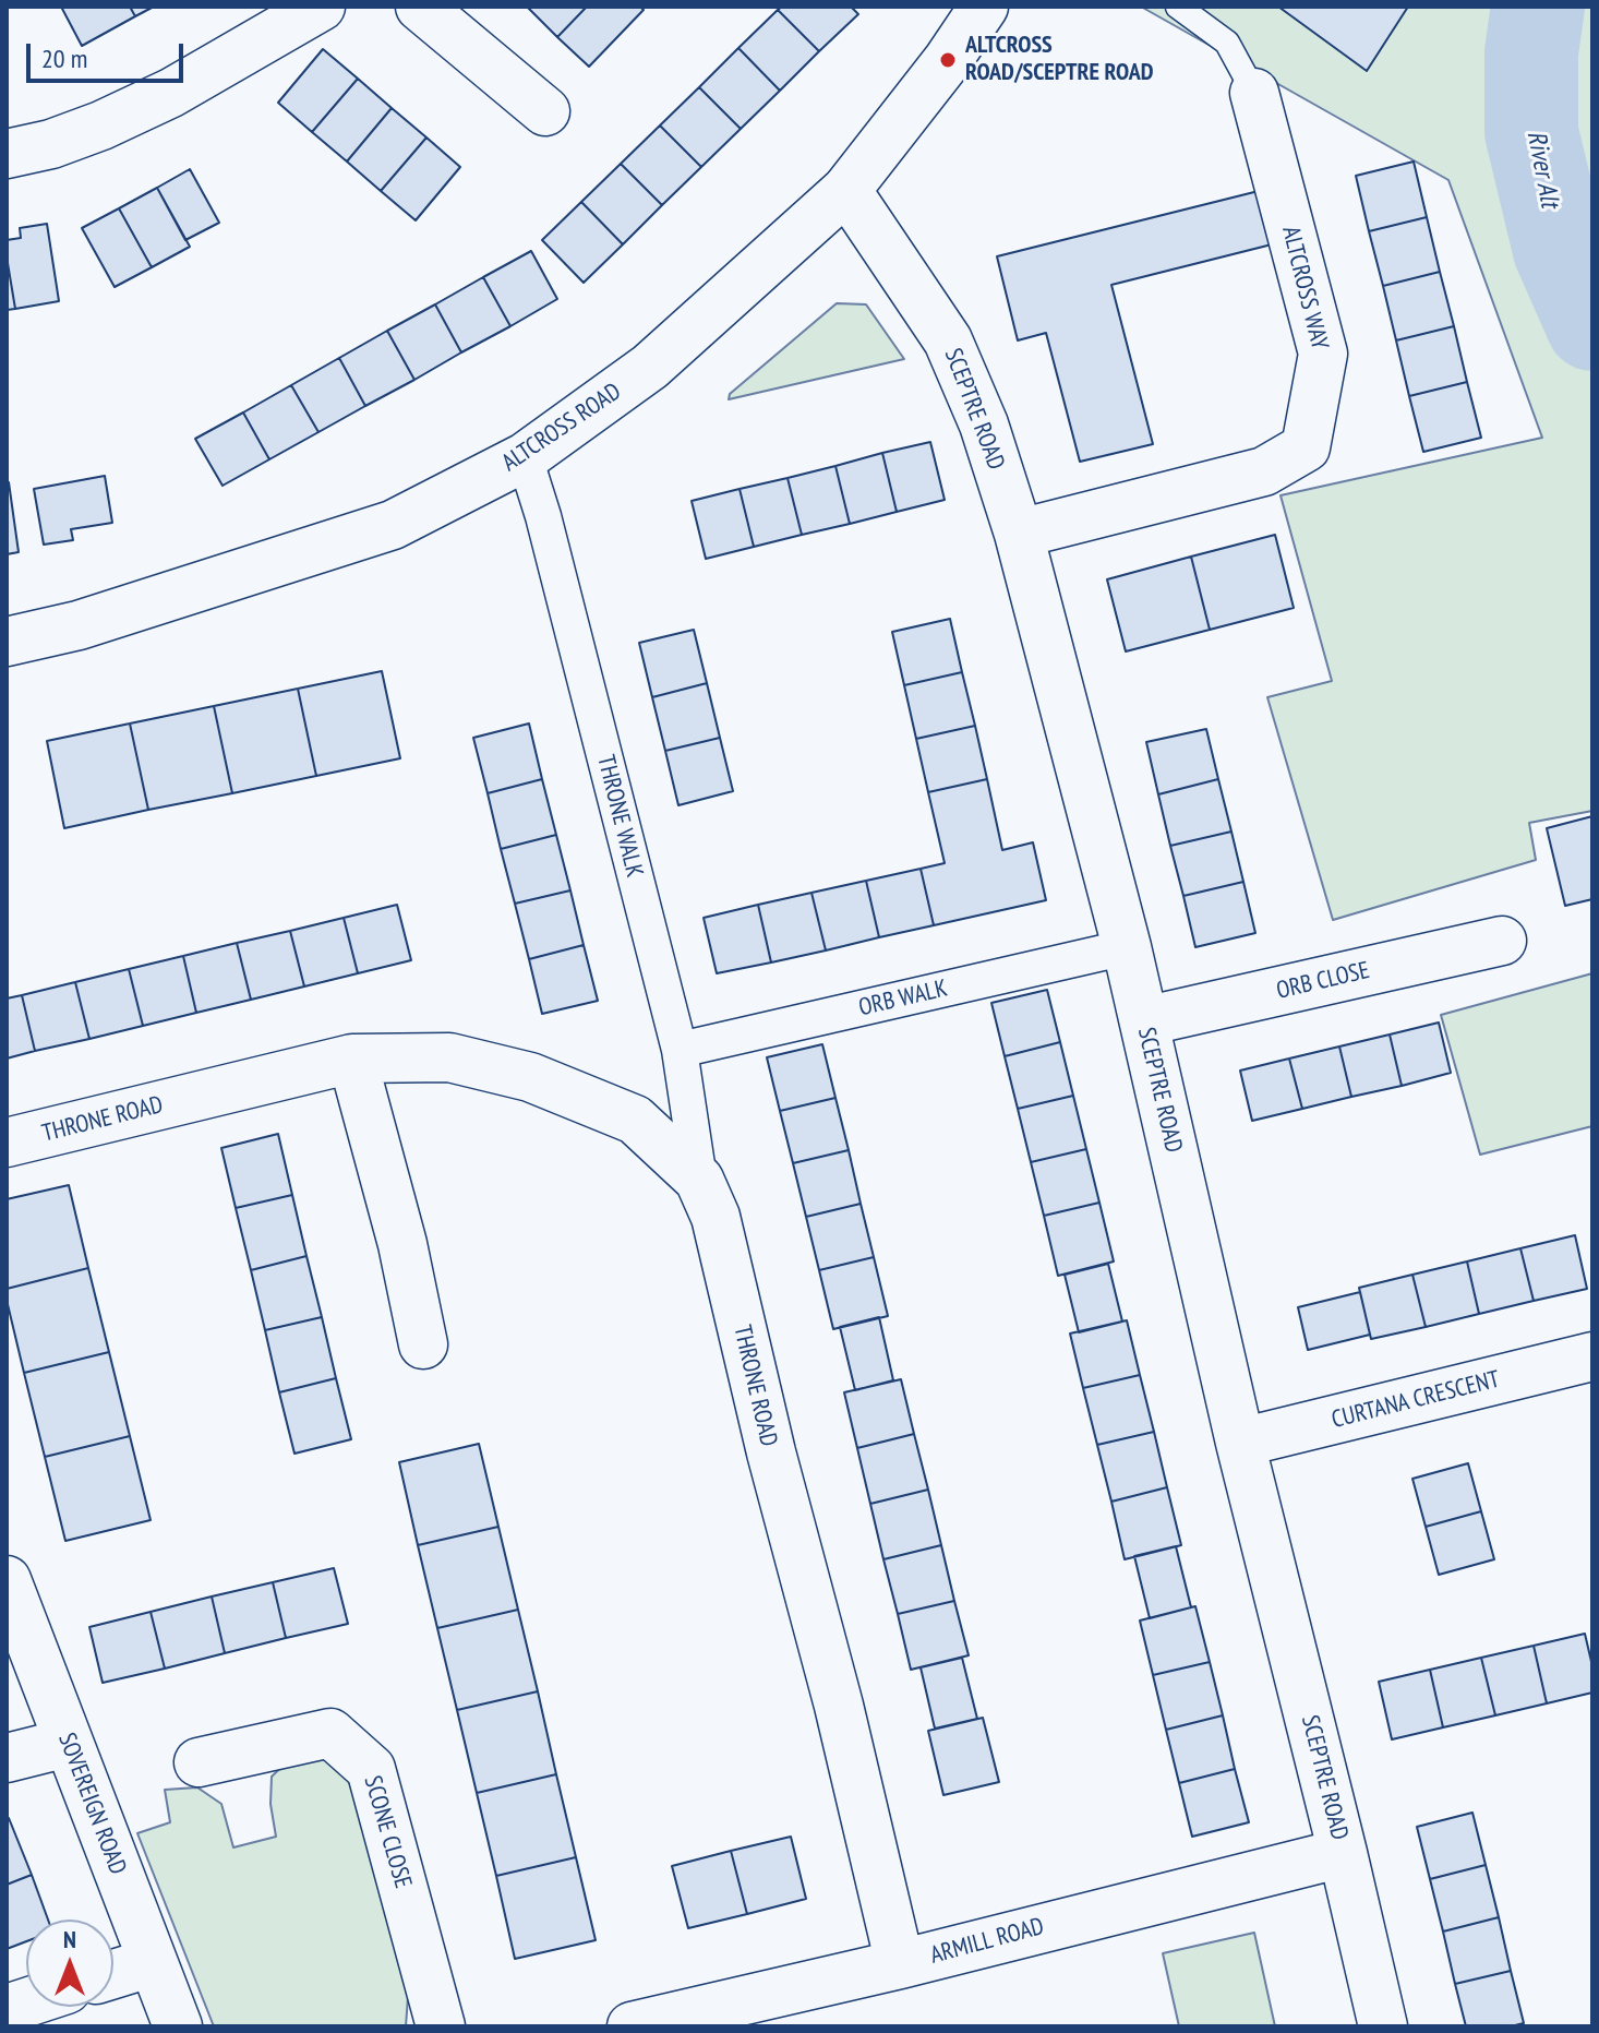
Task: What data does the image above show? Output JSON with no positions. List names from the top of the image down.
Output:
{
  "streets": {
    "street": [
      "ALTCROSS WAY",
      "SCEPTRE ROAD",
      "ALTCROSS ROAD",
      "THRONE WALK",
      "ORB CLOSE",
      "ORB WALK",
      "THRONE ROAD",
      "CURTANA CRESCENT",
      "SOVEREIGN ROAD",
      "SCONE CLOSE",
      "ARMILL ROAD"
    ]
  },
  "crossings": [
    ["ALTCROSS WAY", "SCEPTRE ROAD"],
    ["SCEPTRE ROAD", "ALTCROSS ROAD"],
    ["SCEPTRE ROAD", "ORB CLOSE"],
    ["SCEPTRE ROAD", "ORB WALK"],
    ["SCEPTRE ROAD", "CURTANA CRESCENT"],
    ["SCEPTRE ROAD", "ARMILL ROAD"],
    ["ALTCROSS ROAD", "THRONE WALK"],
    ["THRONE WALK", "ORB WALK"],
    ["THRONE WALK", "THRONE ROAD"],
    ["THRONE ROAD", "ARMILL ROAD"]
  ],
  "water": ["River Alt"],
  "places": ["ALTCROSS ROAD/SCEPTRE ROAD"],
  "scale_bar": "20 m",
  "north": "top"
}
